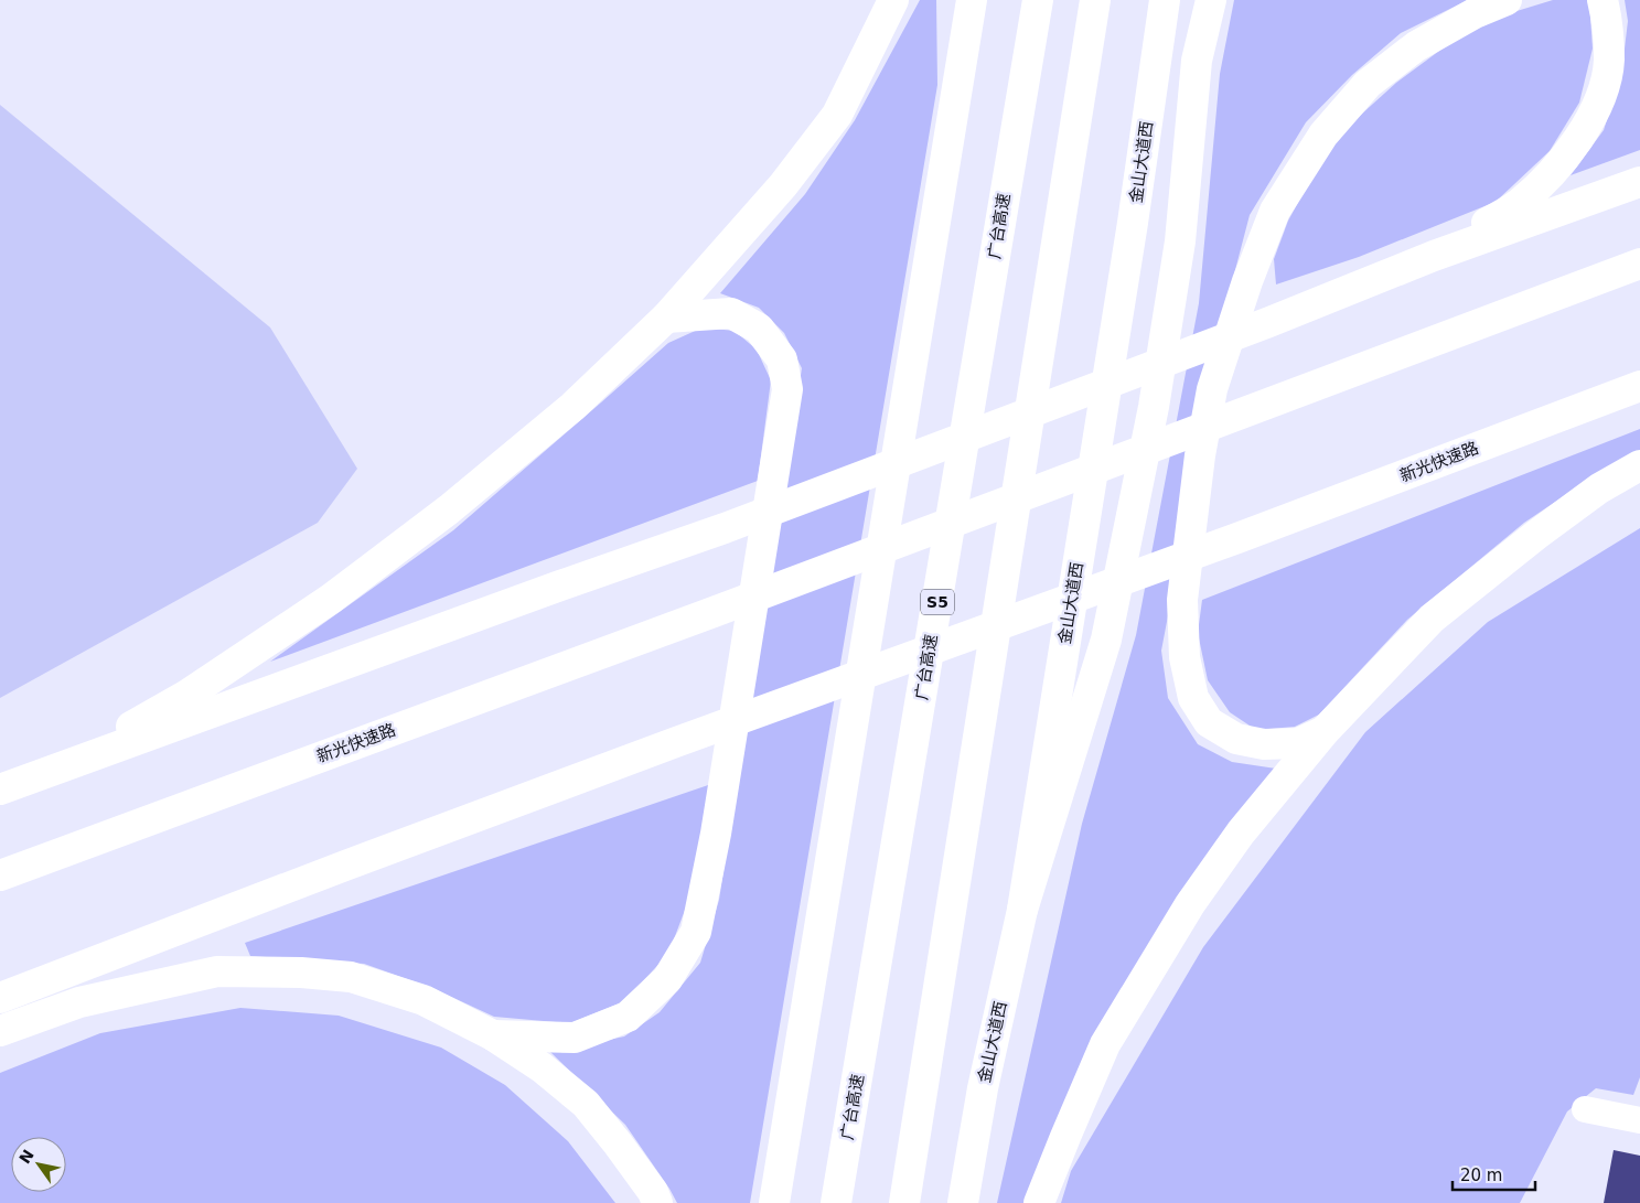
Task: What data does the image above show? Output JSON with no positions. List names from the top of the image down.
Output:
{
  "streets": {
    "main road": [
      "金山大道西",
      "广台高速",
      "新光快速路",
      "S5"
    ]
  },
  "scale_bar": "20 m",
  "north": "top left"
}
